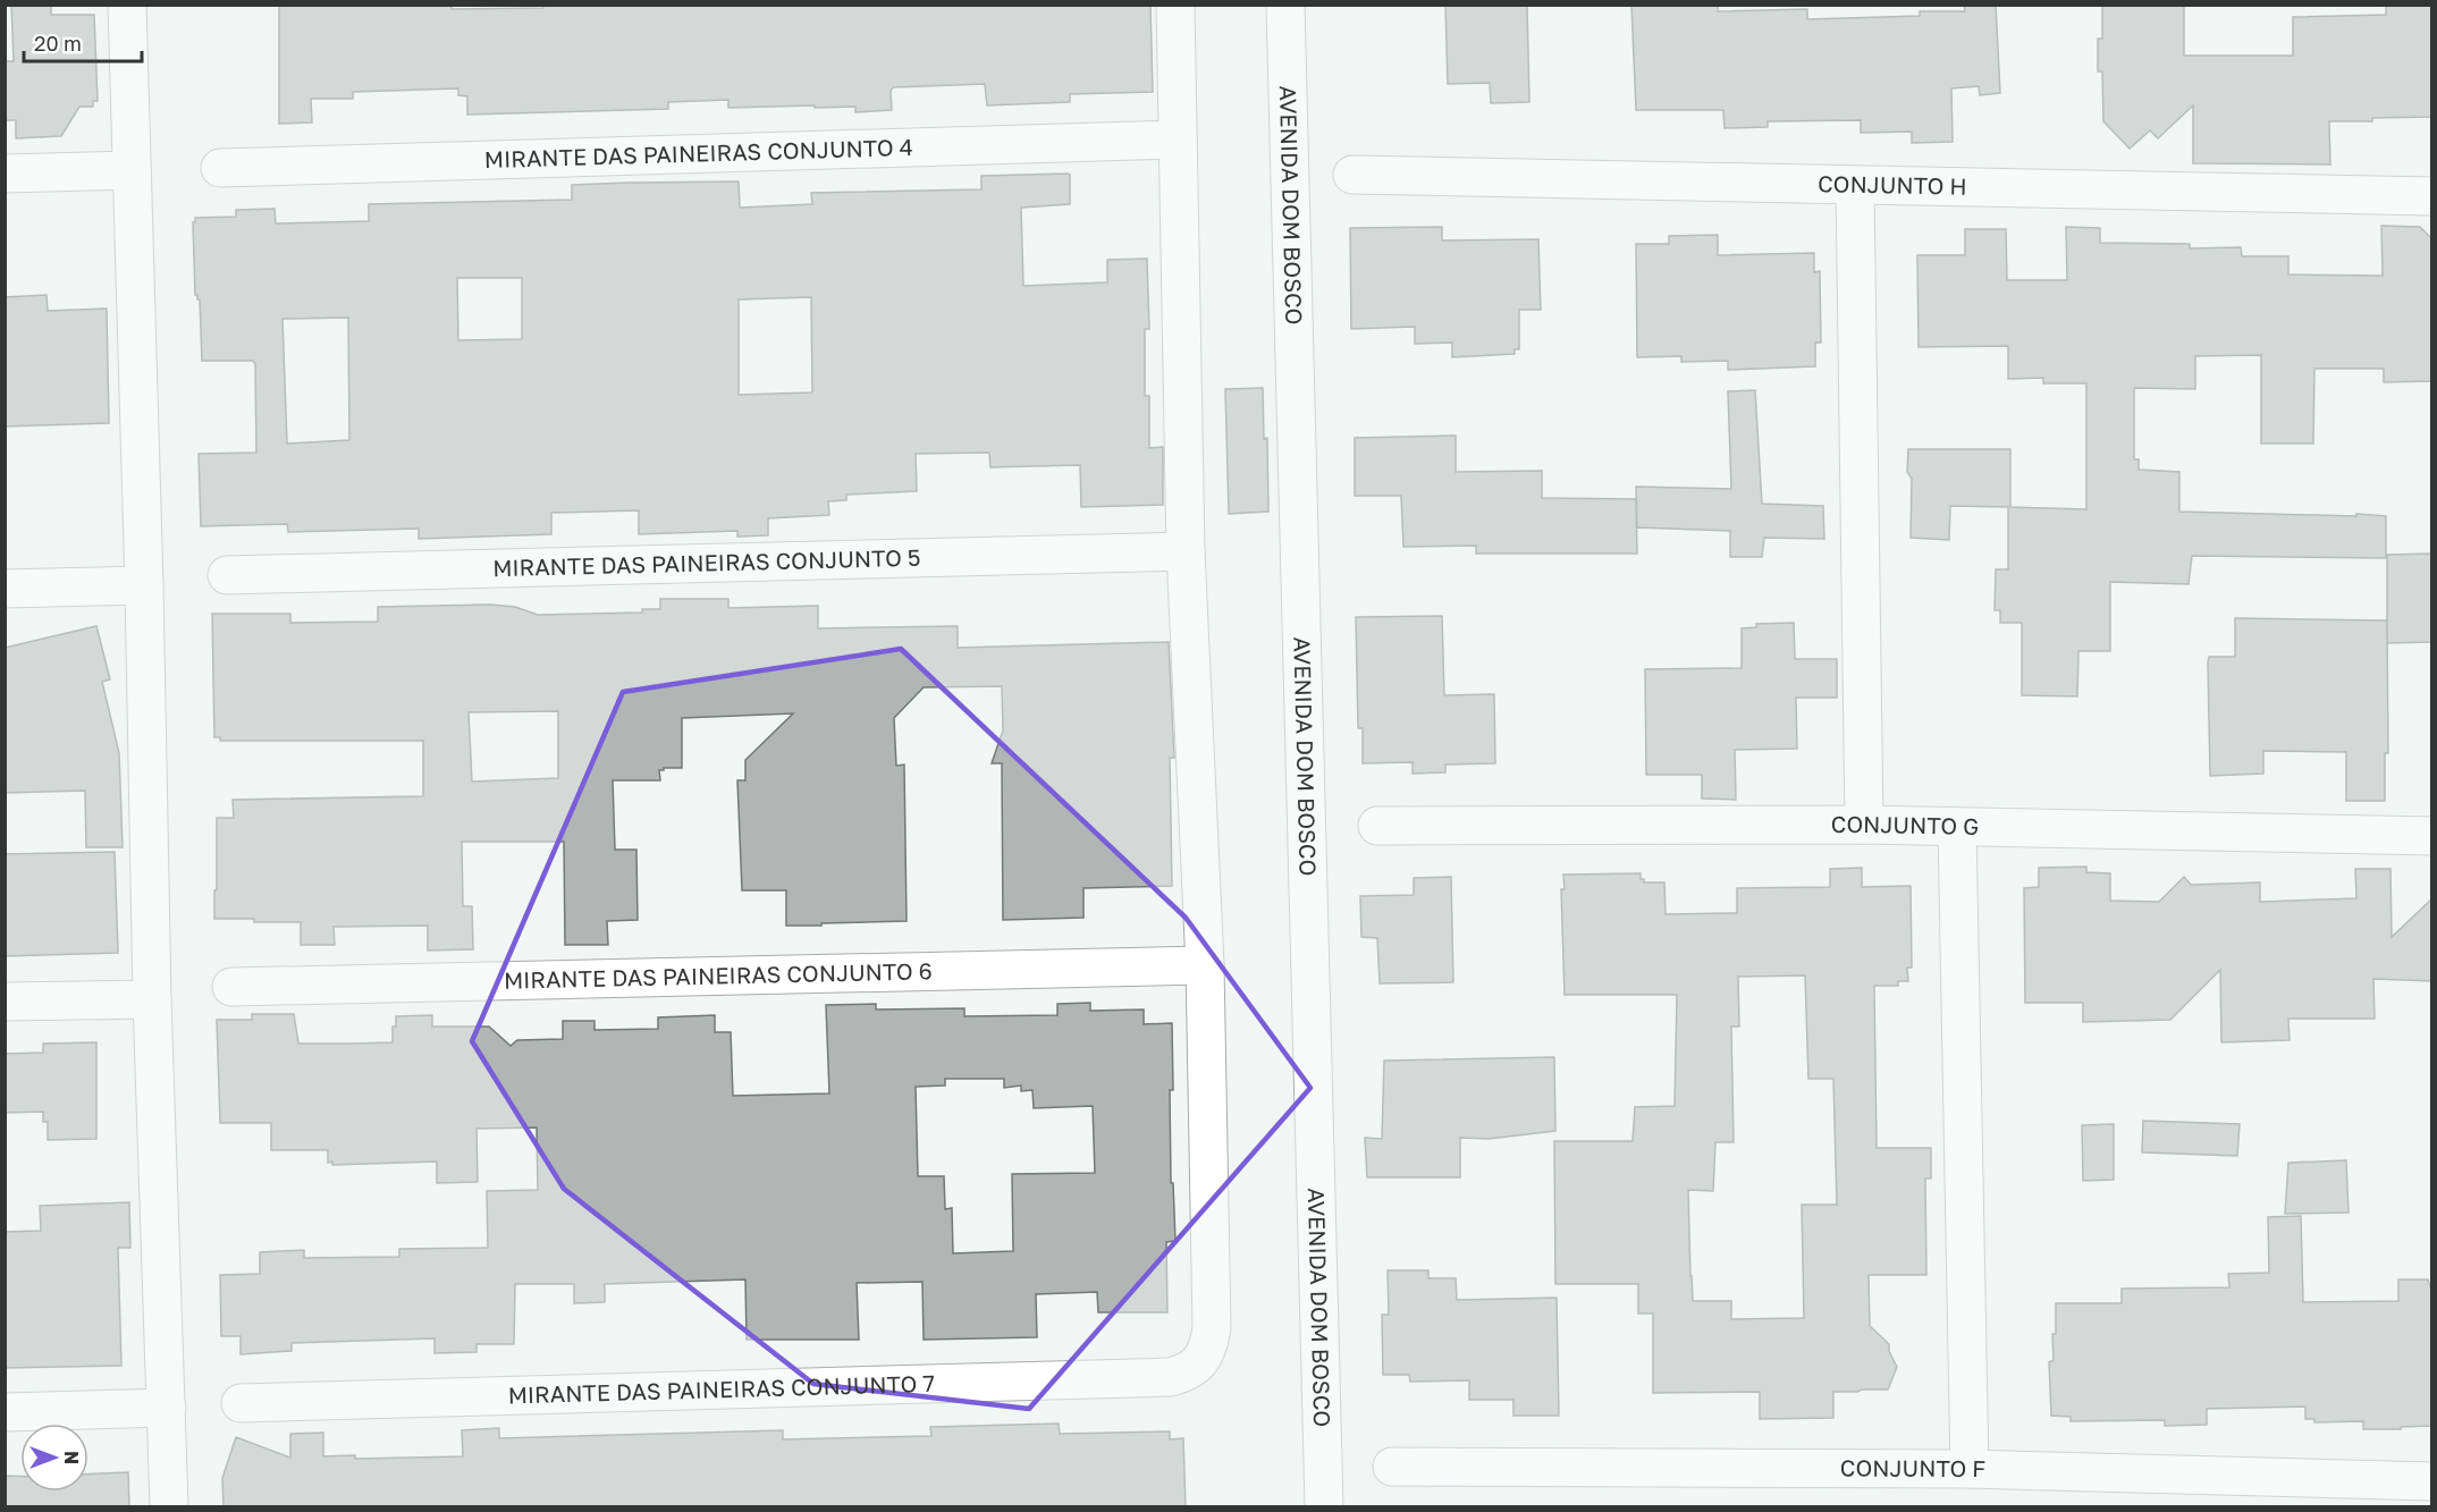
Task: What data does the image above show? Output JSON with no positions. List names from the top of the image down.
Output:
{
  "streets": {
    "street": [
      "MIRANTE DAS PAINEIRAS CONJUNTO 4",
      "CONJUNTO H",
      "AVENIDA DOM BOSCO",
      "MIRANTE DAS PAINEIRAS CONJUNTO 5",
      "CONJUNTO G",
      "MIRANTE DAS PAINEIRAS CONJUNTO 6",
      "MIRANTE DAS PAINEIRAS CONJUNTO 7",
      "CONJUNTO F"
    ]
  },
  "crossings": [
    ["MIRANTE DAS PAINEIRAS CONJUNTO 6", "MIRANTE DAS PAINEIRAS CONJUNTO 7"]
  ],
  "scale_bar": "20 m",
  "north": "right"
}
